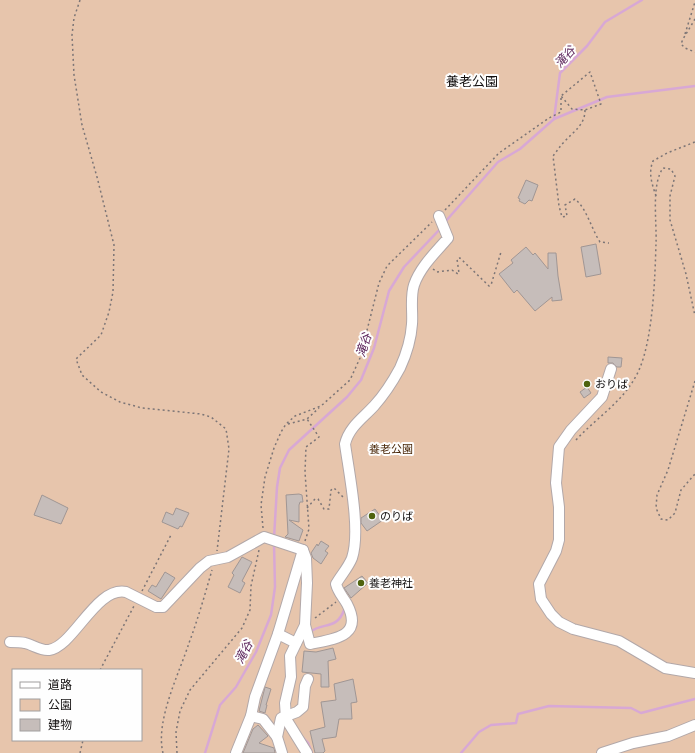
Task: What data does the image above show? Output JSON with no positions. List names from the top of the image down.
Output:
{
  "districts": ["養老公園"],
  "water": ["滝谷"],
  "parks": ["養老公園"],
  "places": ["おりば", "のりば", "養老神社"],
  "legend": ["道路", "公園", "建物"]
}
